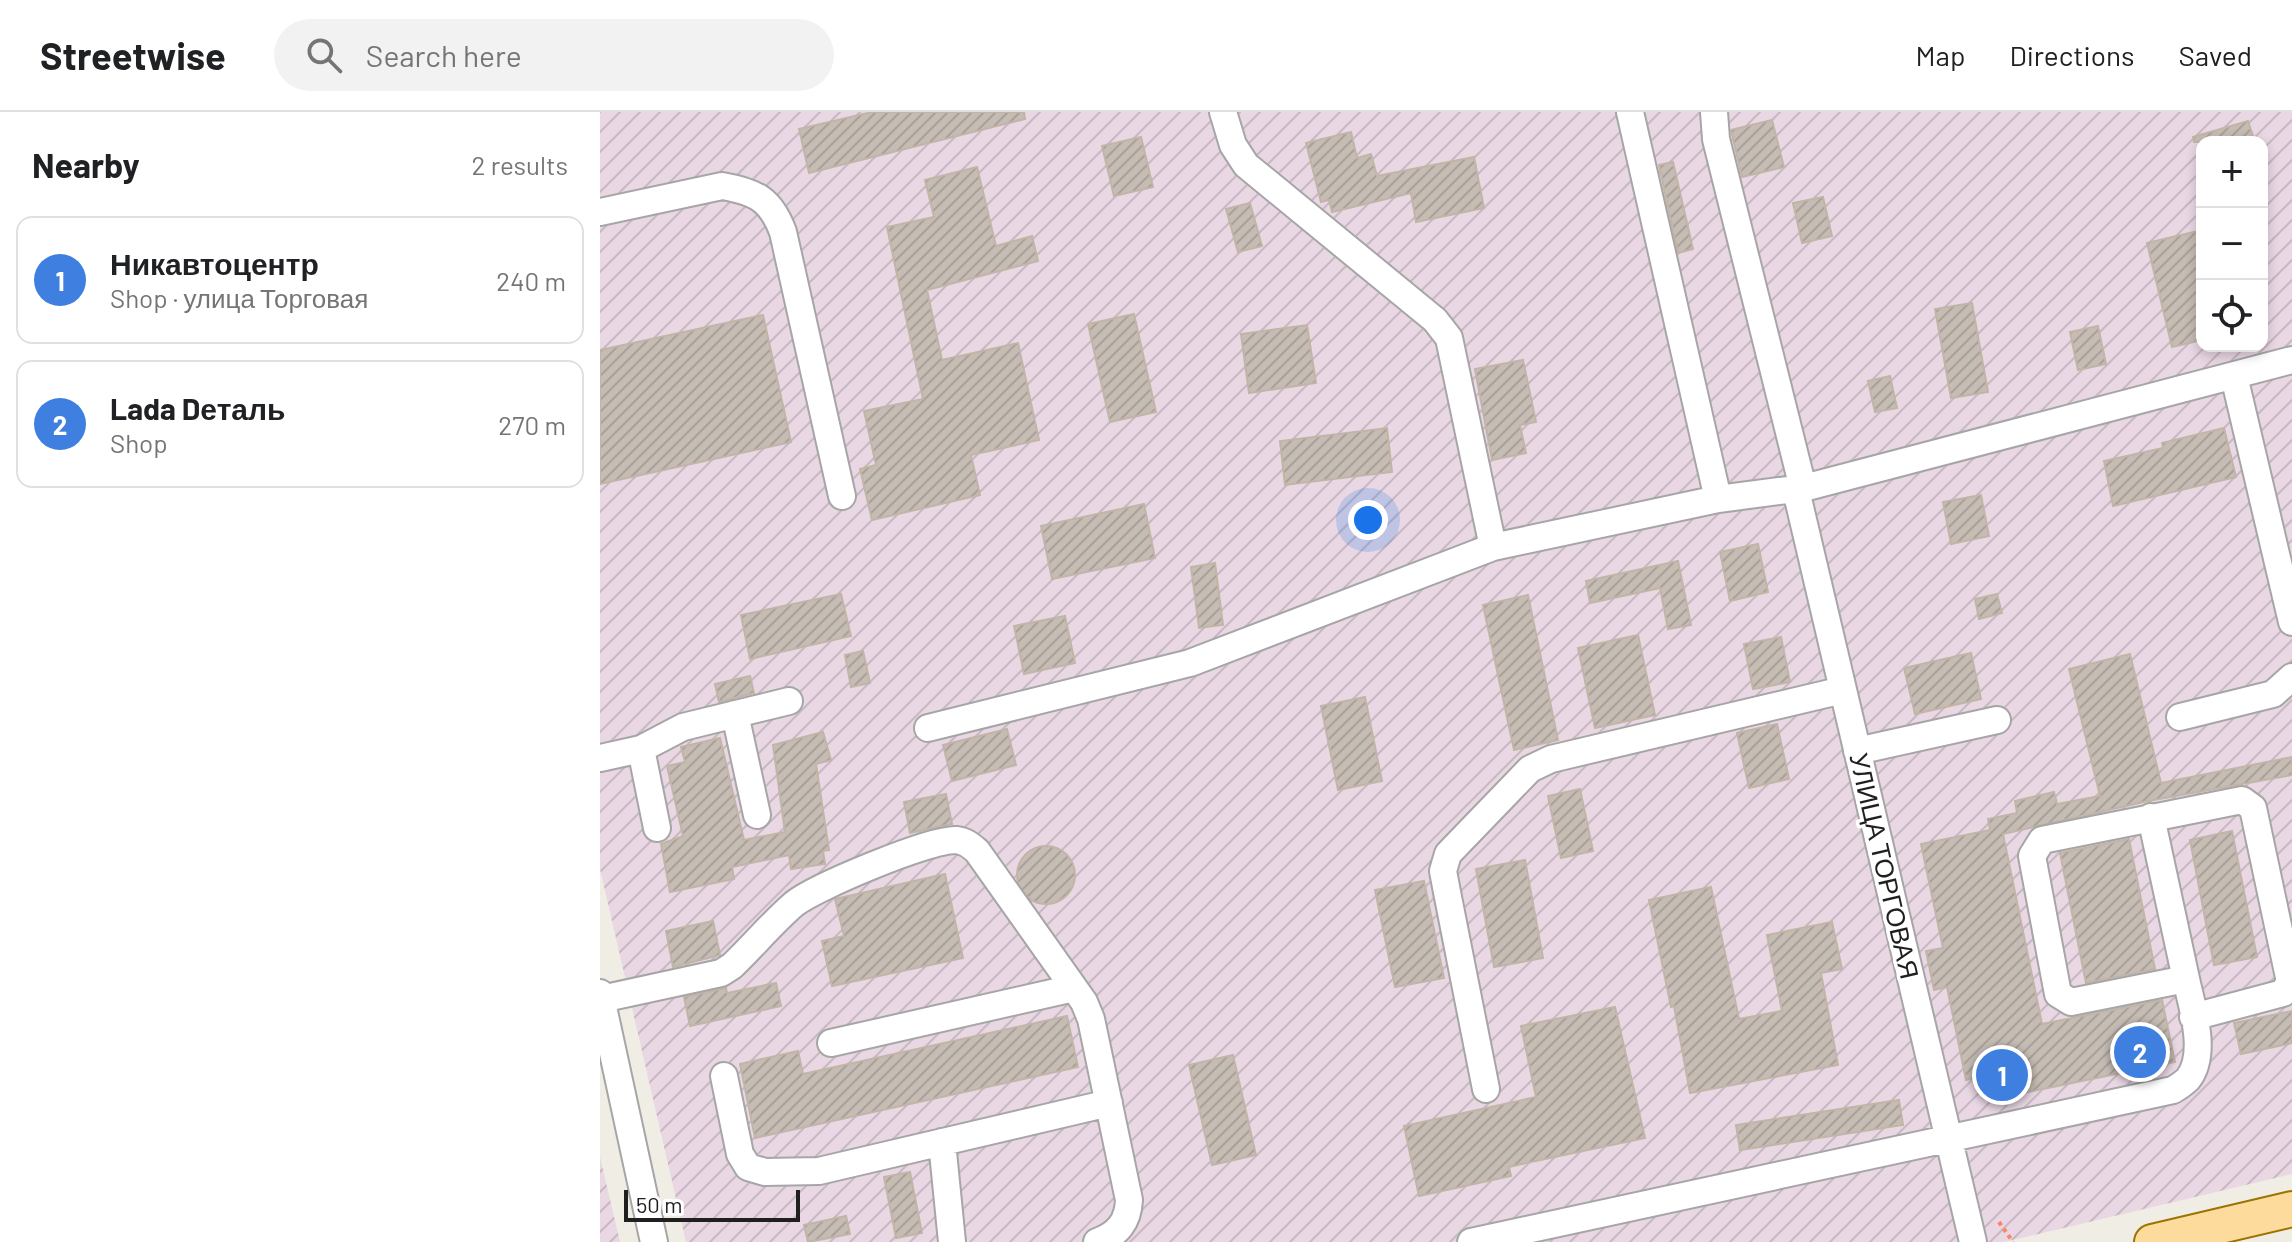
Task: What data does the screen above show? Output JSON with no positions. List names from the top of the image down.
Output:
{
  "streets": {
    "street": ["УЛИЦА ТОРГОВАЯ"]
  },
  "scale_bar": "50 m",
  "page": {
    "header": "Streetwise",
    "search": "Search here",
    "nav": ["Map", "Directions", "Saved"],
    "heading": ["Nearby", "2 results"],
    "map_buttons": ["+", "−"],
    "list": [
      {
        "mark": "1",
        "name": "Никавтоцентр",
        "note": "Shop · улица Торговая",
        "value": "240 m"
      },
      {
        "mark": "2",
        "name": "Lada Dеталь",
        "note": "Shop",
        "value": "270 m"
      }
    ],
    "pins": ["2", "1"],
    "scale": "50 m"
  }
}
